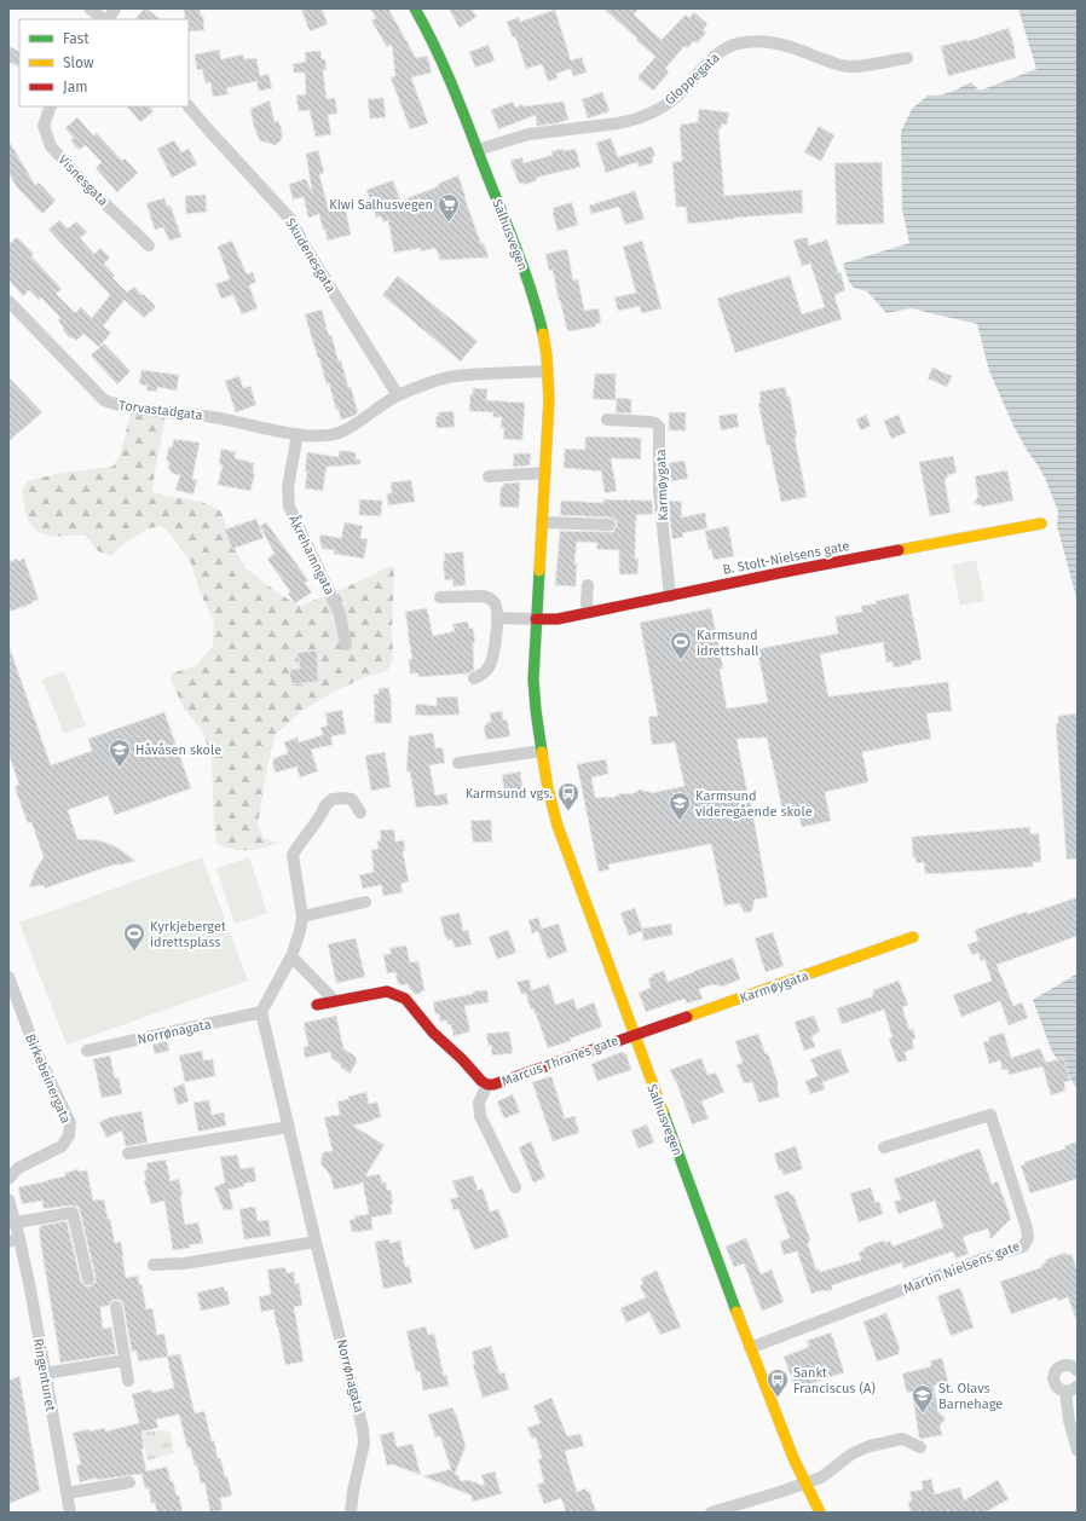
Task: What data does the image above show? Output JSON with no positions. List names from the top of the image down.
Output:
{
  "streets": {
    "main road": [
      "Salhusvegen",
      "Karmøygata",
      "B. Stolt-Nielsens gate",
      "Marcus Thranes gate"
    ],
    "street": [
      "Gloppegata",
      "Visnesgata",
      "Skudenesgata",
      "Torvastadgata",
      "Åkrehamngata",
      "Norrønagata",
      "Birkebeinergata",
      "Martin Nielsens gate",
      "Ringentunet"
    ]
  },
  "crossings": [
    ["Gloppegata", "Salhusvegen"],
    ["Salhusvegen", "Karmøygata"],
    ["Salhusvegen", "B. Stolt-Nielsens gate"],
    ["Salhusvegen", "Marcus Thranes gate"],
    ["Salhusvegen", "Martin Nielsens gate"],
    ["Torvastadgata", "Åkrehamngata"],
    ["Karmøygata", "B. Stolt-Nielsens gate"],
    ["Karmøygata", "Marcus Thranes gate"]
  ],
  "places": {
    "supermarket": ["Kiwi Salhusvegen"],
    "sports": ["Karmsund idrettshall", "Kyrkjeberget idrettsplass"],
    "school or university": ["Håvåsen skole", "Karmsund videregående skole", "St. Olavs Barnehage"],
    "bus stop": ["Karmsund vgs.", "Sankt Franciscus (A)"]
  },
  "legend": ["Fast", "Slow", "Jam"]
}
